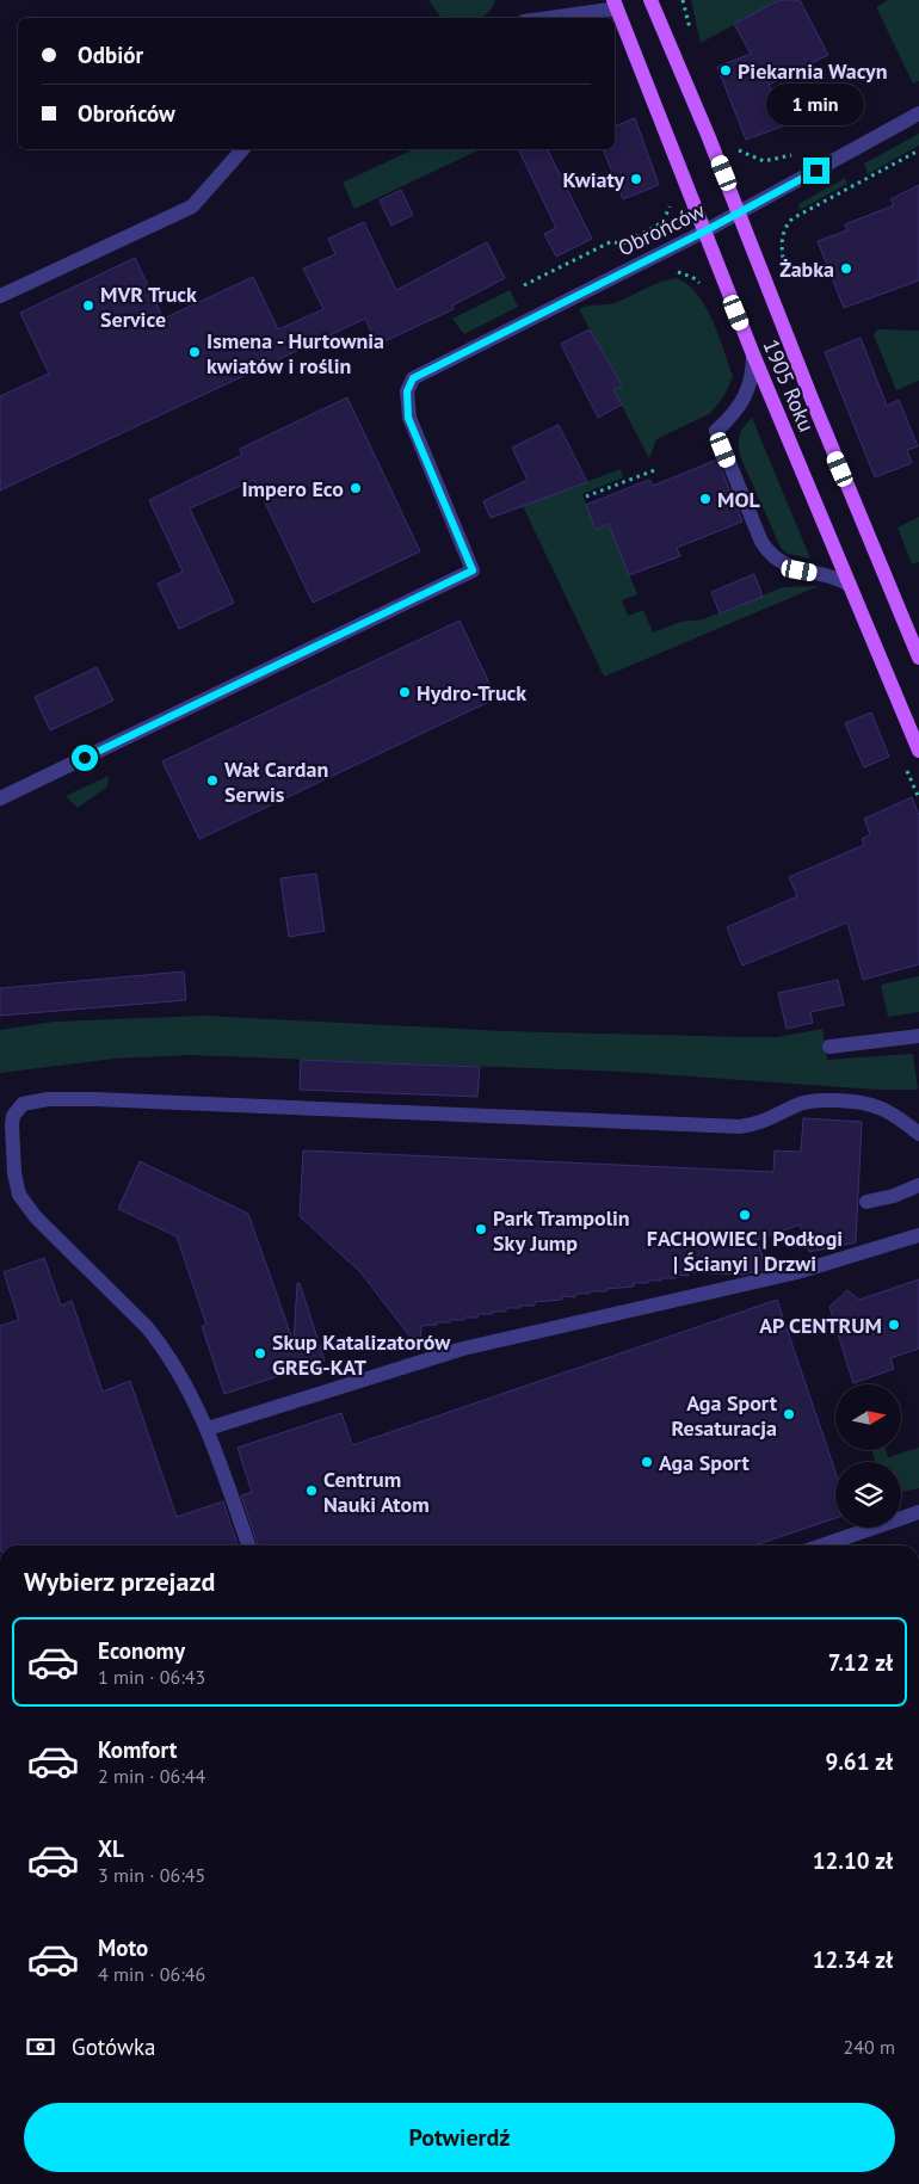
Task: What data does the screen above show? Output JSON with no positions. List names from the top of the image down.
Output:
{
  "streets": {
    "main road": ["1905 Roku"],
    "street": ["Obrońców"]
  },
  "crossings": [
    ["Obrońców", "1905 Roku"]
  ],
  "places": [
    "Piekarnia Wacyn",
    "Kwiaty",
    "Żabka",
    "MVR Truck Service",
    "Ismena - Hurtownia kwiatów i roślin",
    "Impero Eco",
    "MOL",
    "Hydro-Truck",
    "Wał Cardan Serwis",
    "FACHOWIEC | Podłogi | Ścianyi | Drzwi",
    "Park Trampolin Sky Jump",
    "AP CENTRUM",
    "Skup Katalizatorów GREG-KAT",
    "Aga Sport Resaturacja",
    "Aga Sport",
    "Centrum Nauki Atom"
  ],
  "north": "right",
  "page": {
    "banner": ["Odbiór", "Obrońców"],
    "bubble": "1 min",
    "heading": "Wybierz przejazd",
    "list": [
      {
        "name": "Economy",
        "note": "1 min · 06:43",
        "value": "7.12 zł"
      },
      {
        "name": "Komfort",
        "note": "2 min · 06:44",
        "value": "9.61 zł"
      },
      {
        "name": "XL",
        "note": "3 min · 06:45",
        "value": "12.10 zł"
      },
      {
        "name": "Moto",
        "note": "4 min · 06:46",
        "value": "12.34 zł"
      }
    ],
    "pay": ["Gotówka", "240 m"],
    "buttons": "Potwierdź"
  }
}
